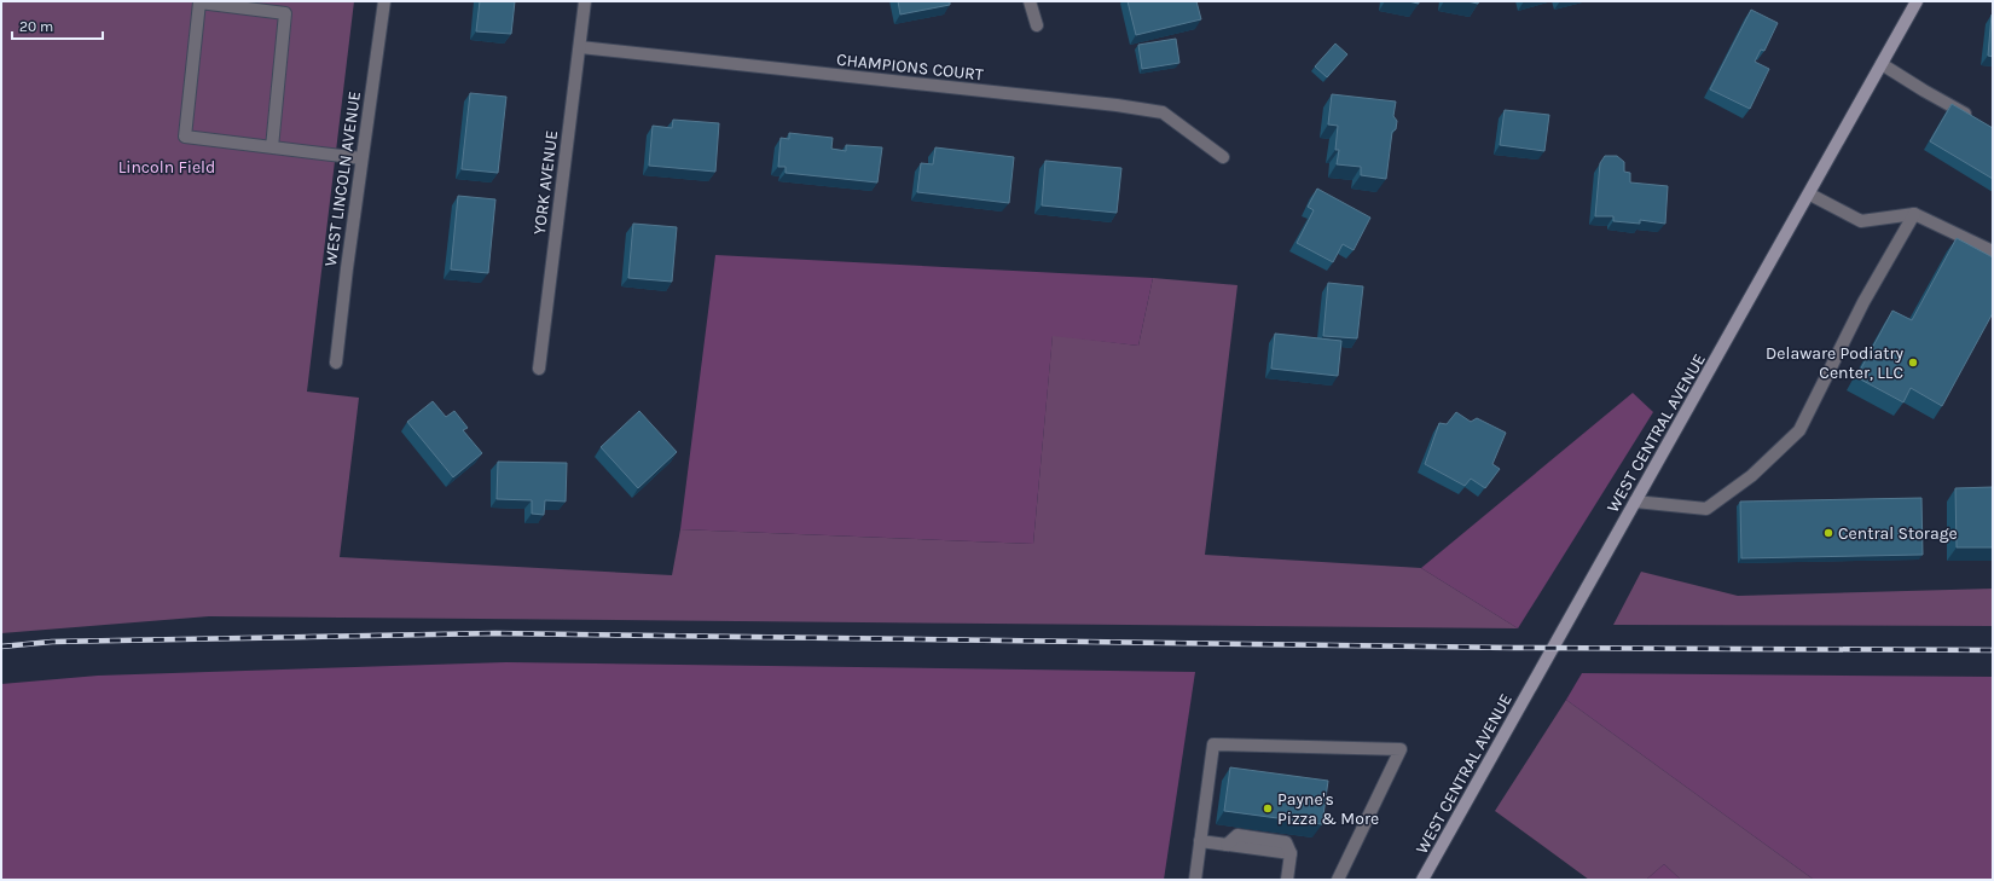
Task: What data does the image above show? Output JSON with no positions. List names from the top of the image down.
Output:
{
  "streets": {
    "main road": ["WEST CENTRAL AVENUE"],
    "street": ["CHAMPIONS COURT", "WEST LINCOLN AVENUE", "YORK AVENUE"]
  },
  "crossings": [
    ["CHAMPIONS COURT", "YORK AVENUE"]
  ],
  "parks": ["Lincoln Field"],
  "places": ["Delaware Podiatry Center, LLC", "Central Storage", "Payne's Pizza & More"],
  "scale_bar": "20 m"
}
